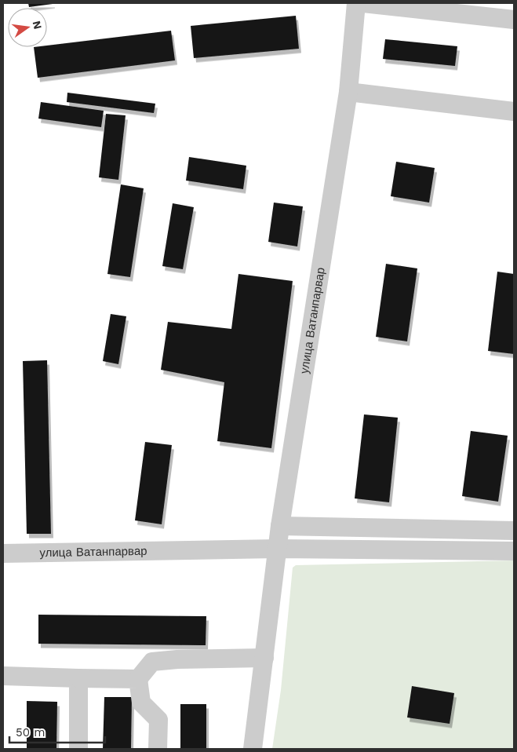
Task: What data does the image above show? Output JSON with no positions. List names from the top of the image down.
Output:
{
  "streets": {
    "street": ["улица Ватанпарвар"]
  },
  "scale_bar": "50 m",
  "north": "right"
}
